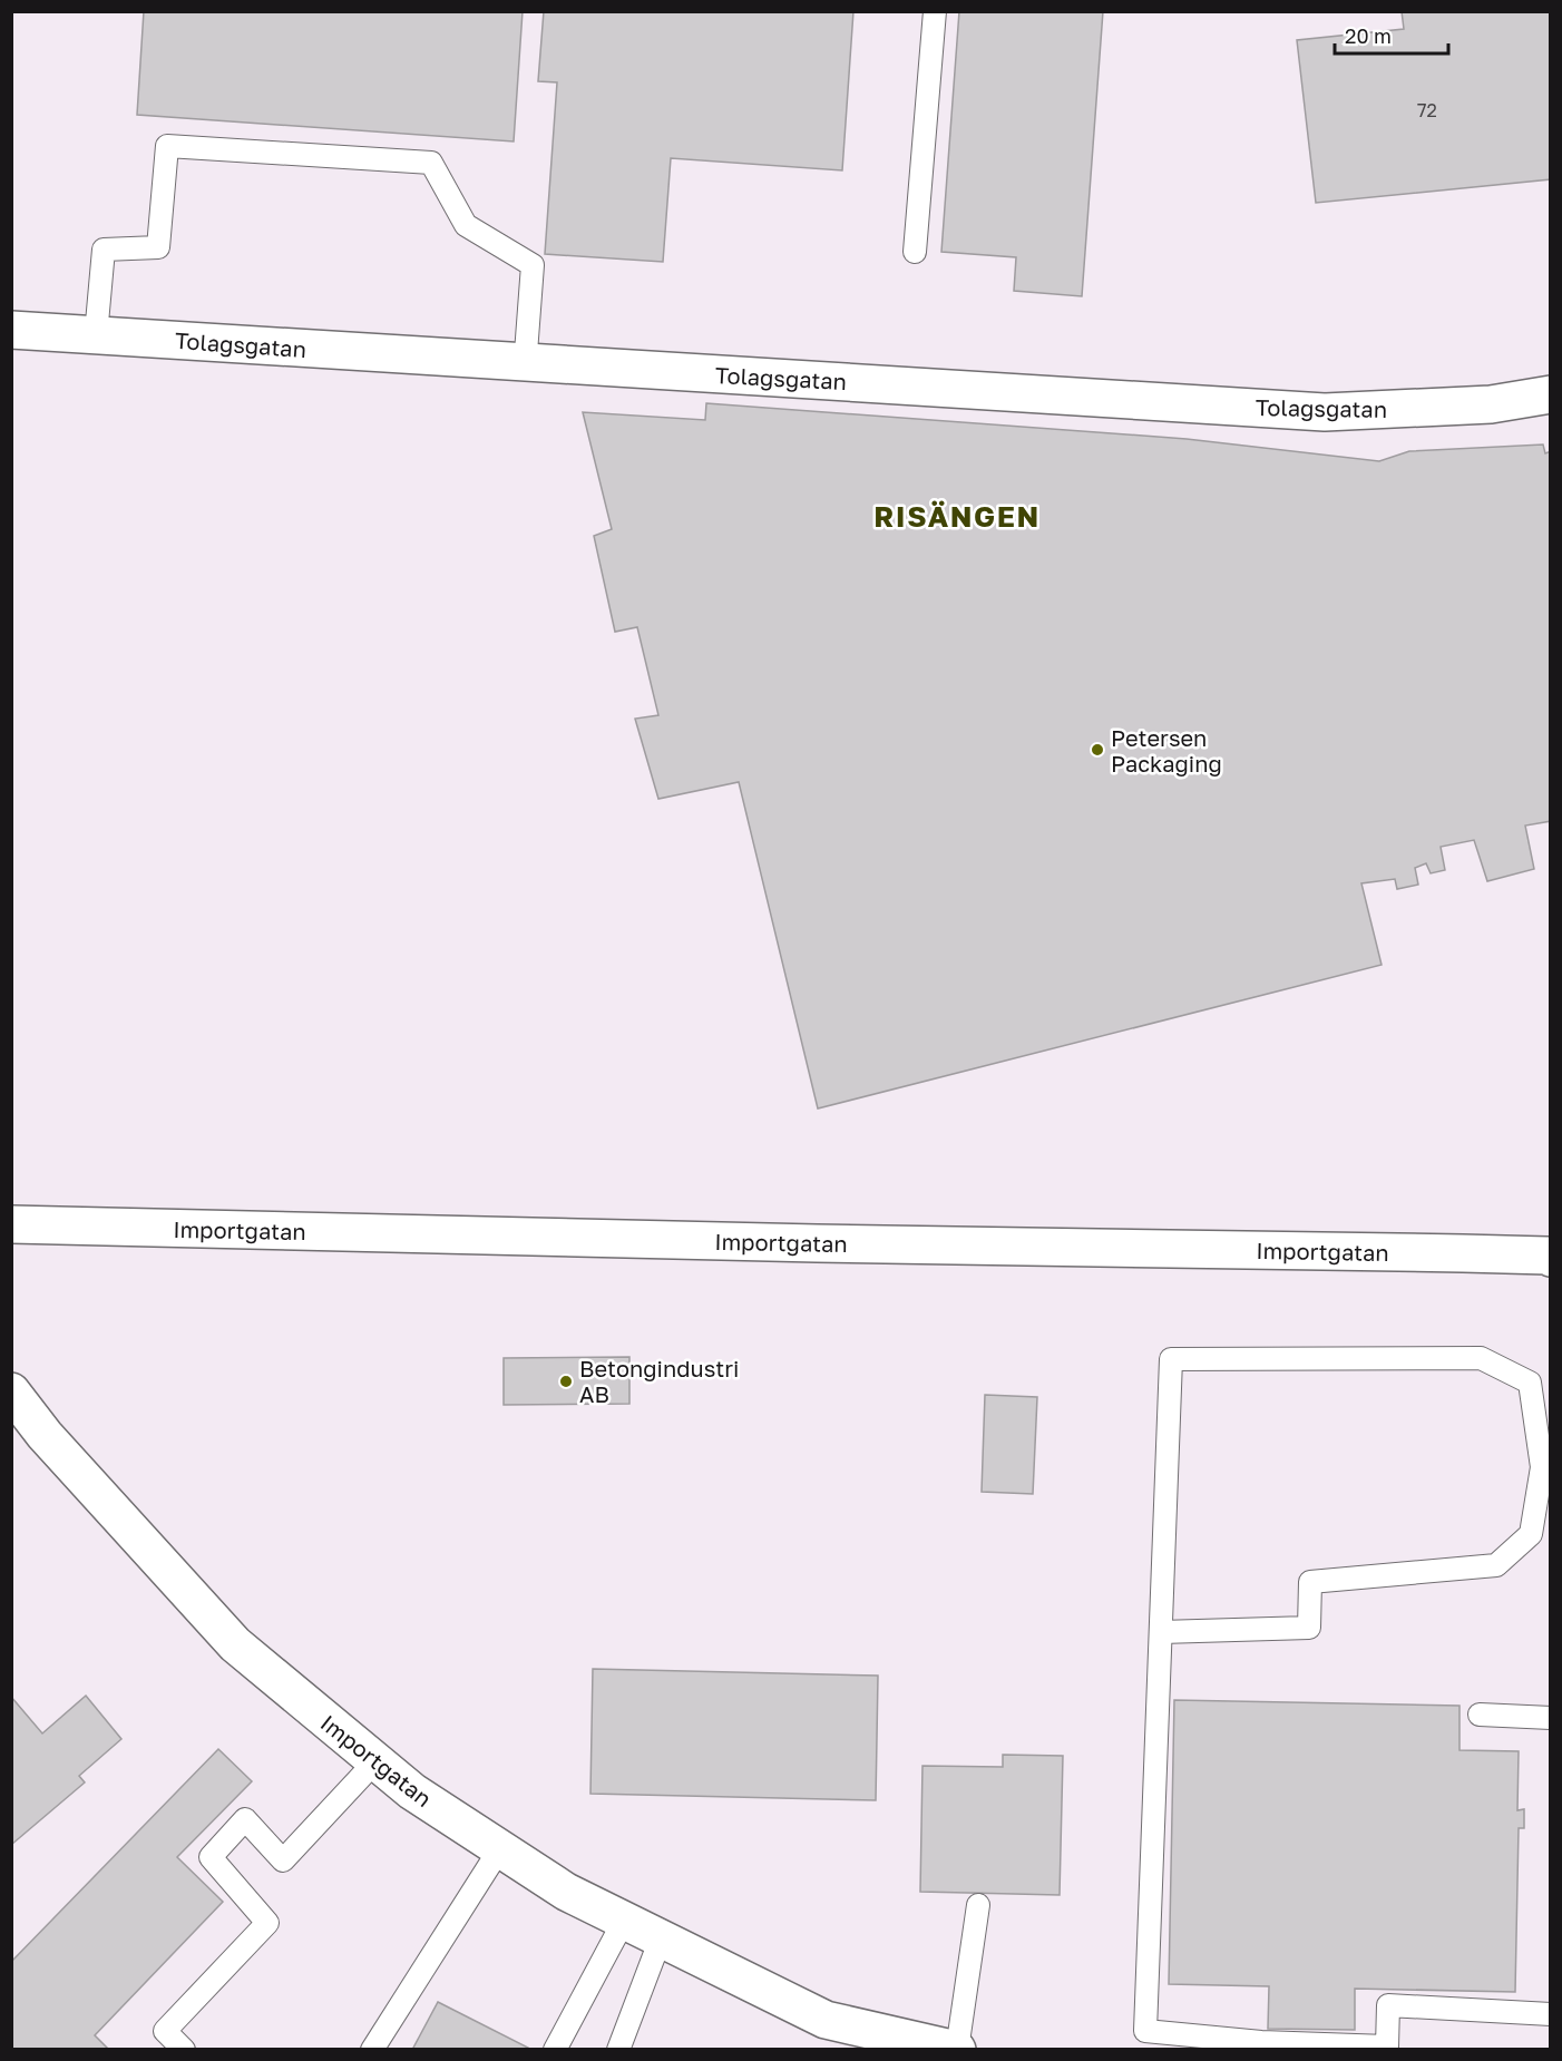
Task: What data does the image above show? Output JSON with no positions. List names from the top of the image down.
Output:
{
  "streets": {
    "street": ["Tolagsgatan", "Importgatan"]
  },
  "districts": ["RISÄNGEN"],
  "places": ["Petersen Packaging", "Betongindustri AB"],
  "house_numbers": ["72"],
  "scale_bar": "20 m"
}
